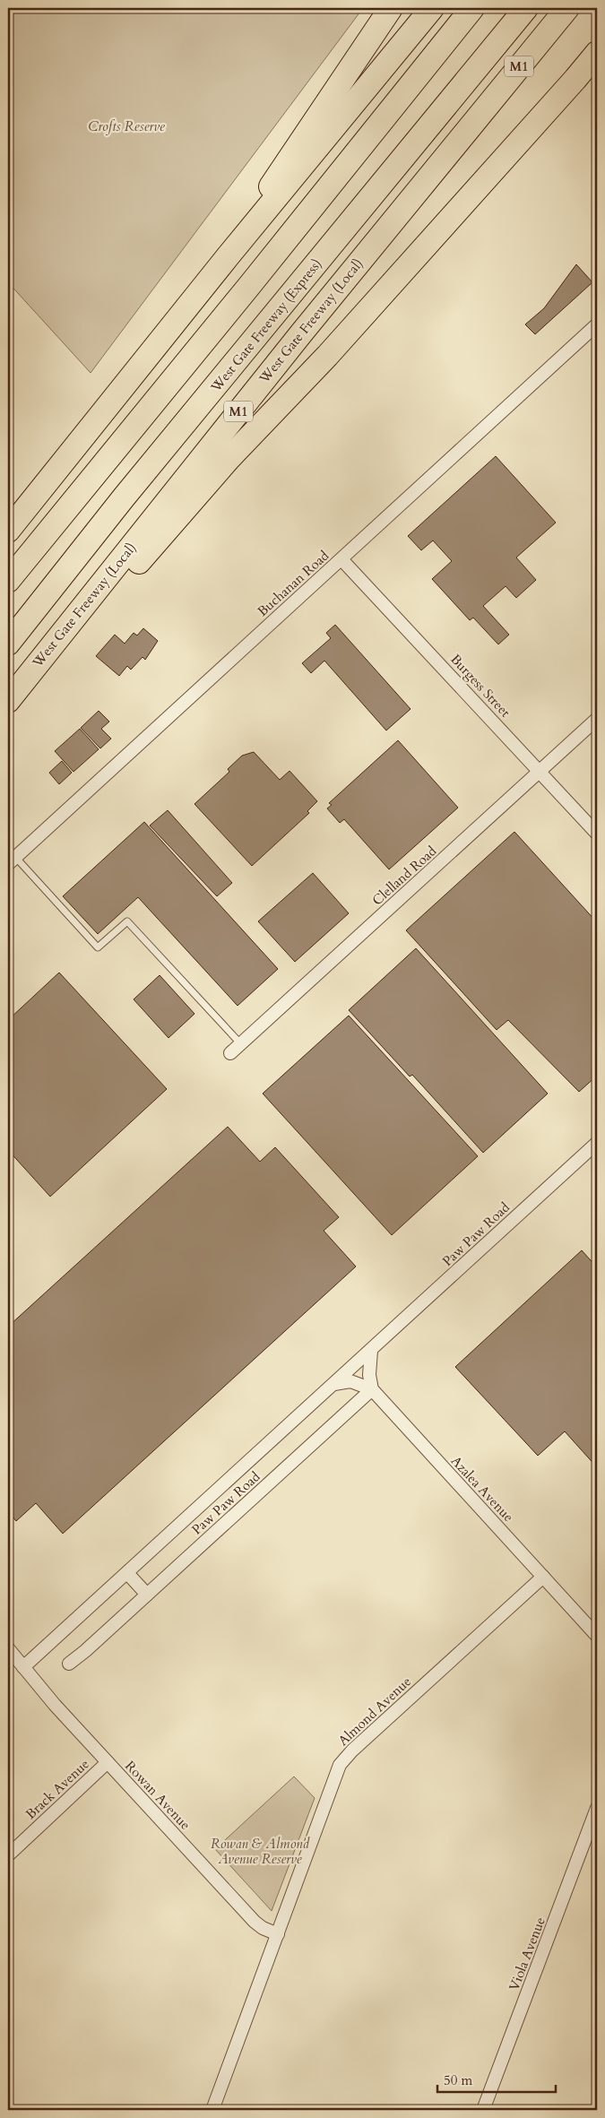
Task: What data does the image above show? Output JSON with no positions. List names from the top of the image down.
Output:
{
  "streets": {
    "highway": ["M1", "West Gate Freeway (Local)", "West Gate Freeway (Express)"],
    "street": [
      "Buchanan Road",
      "Burgess Street",
      "Clelland Road",
      "Paw Paw Road",
      "Azalea Avenue",
      "Almond Avenue",
      "Brack Avenue",
      "Rowan Avenue",
      "Viola Avenue"
    ]
  },
  "crossings": [
    ["Buchanan Road", "Burgess Street"],
    ["Burgess Street", "Clelland Road"],
    ["Paw Paw Road", "Azalea Avenue"],
    ["Paw Paw Road", "Rowan Avenue"],
    ["Azalea Avenue", "Almond Avenue"],
    ["Almond Avenue", "Rowan Avenue"],
    ["Brack Avenue", "Rowan Avenue"]
  ],
  "parks": ["Crofts Reserve", "Rowan & Almond Avenue Reserve"],
  "scale_bar": "50 m"
}
